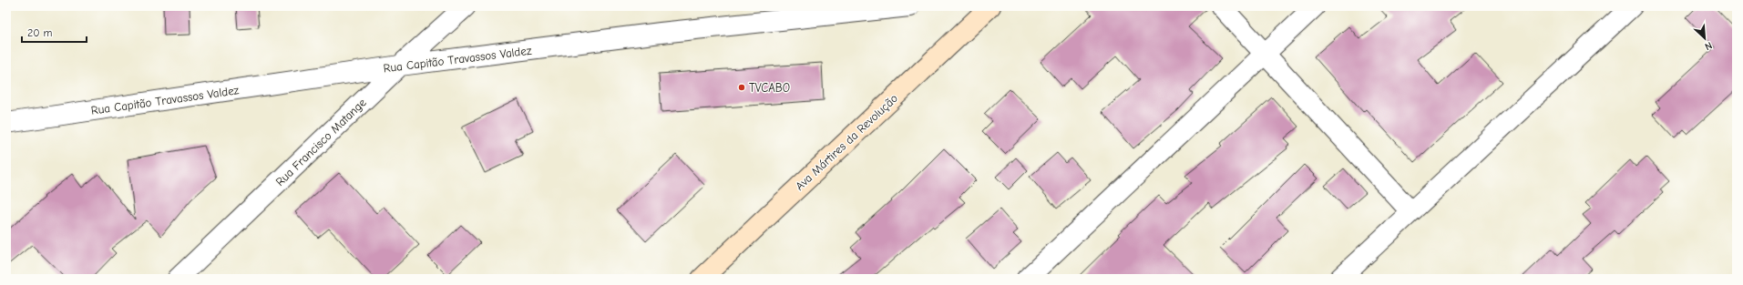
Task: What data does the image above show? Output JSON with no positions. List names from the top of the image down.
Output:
{
  "streets": {
    "street": ["Rua Capitão Travassos Valdez", "Rua Francisco Matange", "Ava Mártires da Revolução"]
  },
  "crossings": [
    ["Rua Capitão Travassos Valdez", "Rua Francisco Matange"]
  ],
  "places": ["TVCABO"],
  "scale_bar": "20 m",
  "north": "bottom right"
}
